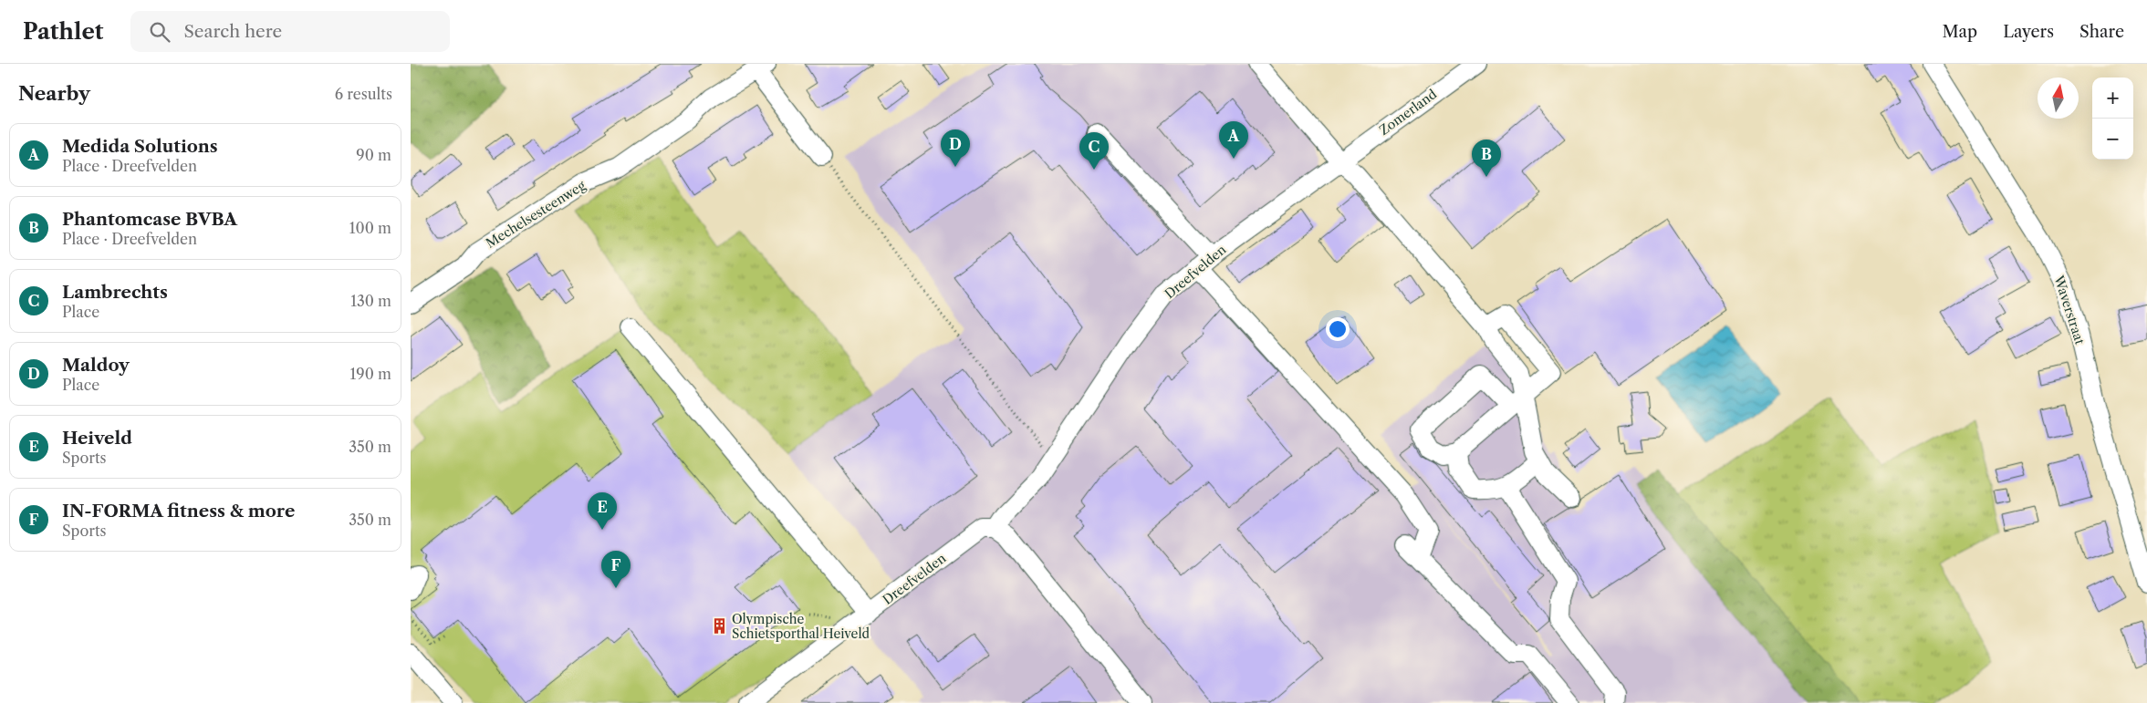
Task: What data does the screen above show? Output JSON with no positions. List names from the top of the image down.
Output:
{
  "streets": {
    "street": [
      "Zomerland",
      "Mechelsesteenweg",
      "Dreefvelden",
      "Waverstraat"
    ]
  },
  "crossings": [
    ["Zomerland", "Dreefvelden"]
  ],
  "places": {
    "building": ["Olympische Schietsporthal Heiveld"]
  },
  "north": "top",
  "page": {
    "header": "Pathlet",
    "search": "Search here",
    "nav": ["Map", "Layers", "Share"],
    "heading": ["Nearby", "6 results"],
    "map_buttons": ["+", "−"],
    "pins": [
      "A",
      "D",
      "C",
      "B",
      "E",
      "F"
    ],
    "list": [
      {
        "mark": "A",
        "name": "Medida Solutions",
        "note": "Place · Dreefvelden",
        "value": "90 m"
      },
      {
        "mark": "B",
        "name": "Phantomcase BVBA",
        "note": "Place · Dreefvelden",
        "value": "100 m"
      },
      {
        "mark": "C",
        "name": "Lambrechts",
        "note": "Place",
        "value": "130 m"
      },
      {
        "mark": "D",
        "name": "Maldoy",
        "note": "Place",
        "value": "190 m"
      },
      {
        "mark": "E",
        "name": "Heiveld",
        "note": "Sports",
        "value": "350 m"
      },
      {
        "mark": "F",
        "name": "IN-FORMA fitness & more",
        "note": "Sports",
        "value": "350 m"
      }
    ]
  }
}
